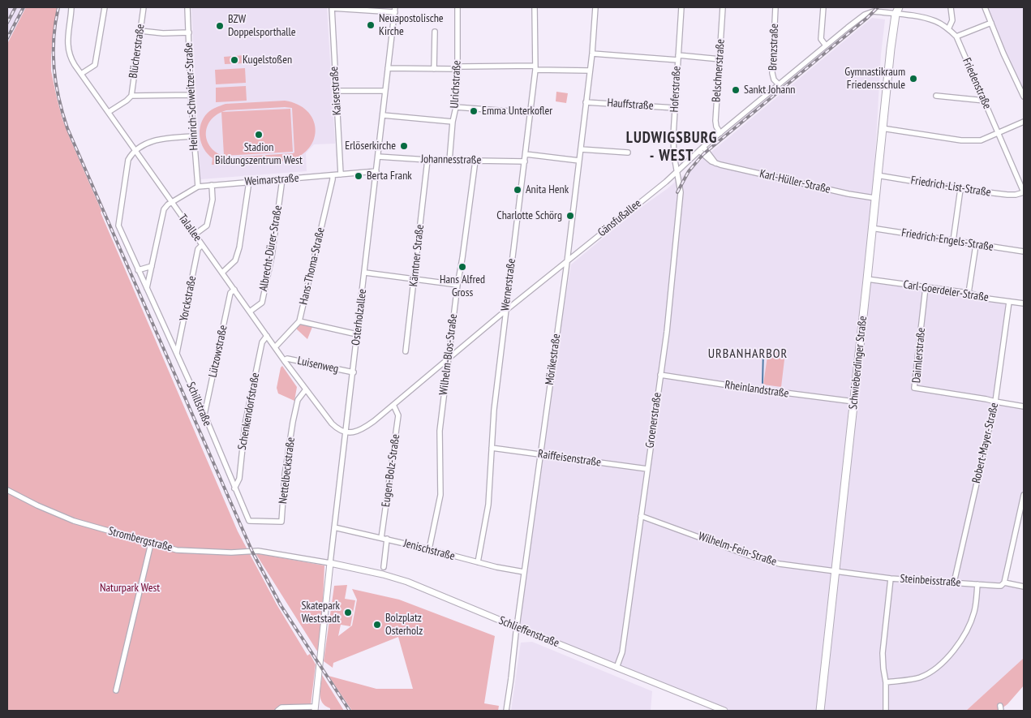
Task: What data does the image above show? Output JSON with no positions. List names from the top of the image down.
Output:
{
  "streets": {
    "main road": ["Schwieberdinger Straße"],
    "street": [
      "Brenzstraße",
      "Blücherstraße",
      "Belschnerstraße",
      "Friedenstraße",
      "Ulrichstraße",
      "Hoferstraße",
      "Kaiserstraße",
      "Heinrich-Schweitzer-Straße",
      "Hauffstraße",
      "Johannesstraße",
      "Weimarstraße",
      "Karl-Hüller-Straße",
      "Friedrich-List-Straße",
      "Gänsfußallee",
      "Talallee",
      "Friedrich-Engels-Straße",
      "Albrecht-Dürer-Straße",
      "Kärntner Straße",
      "Hans-Thoma-Straße",
      "Wernerstraße",
      "Carl-Goerdeler-Straße",
      "Yorckstraße",
      "Osterholzallee",
      "Lützowstraße",
      "Wilhelm-Blos-Straße",
      "Daimlerstraße",
      "Mörikestraße",
      "Luisenweg",
      "Rheinlandstraße",
      "Schillstraße",
      "Schenkendorfstraße",
      "Groenerstraße",
      "Robert-Mayer-Straße",
      "Raiffeisenstraße",
      "Nettelbeckstraße",
      "Eugen-Bolz-Straße",
      "Strombergstraße",
      "Wilhelm-Fein-Straße",
      "Jenischstraße",
      "Steinbeisstraße",
      "Schlieffenstraße"
    ]
  },
  "crossings": [
    ["Brenzstraße", "Gänsfußallee"],
    ["Belschnerstraße", "Gänsfußallee"],
    ["Friedenstraße", "Friedrich-List-Straße"],
    ["Friedenstraße", "Gänsfußallee"],
    ["Friedenstraße", "Schwieberdinger Straße"],
    ["Ulrichstraße", "Johannesstraße"],
    ["Hoferstraße", "Hauffstraße"],
    ["Hoferstraße", "Gänsfußallee"],
    ["Hoferstraße", "Groenerstraße"],
    ["Kaiserstraße", "Weimarstraße"],
    ["Heinrich-Schweitzer-Straße", "Weimarstraße"],
    ["Hauffstraße", "Mörikestraße"],
    ["Johannesstraße", "Kärntner Straße"],
    ["Johannesstraße", "Wernerstraße"],
    ["Johannesstraße", "Osterholzallee"],
    ["Johannesstraße", "Wilhelm-Blos-Straße"],
    ["Weimarstraße", "Talallee"],
    ["Weimarstraße", "Albrecht-Dürer-Straße"],
    ["Weimarstraße", "Hans-Thoma-Straße"],
    ["Weimarstraße", "Osterholzallee"],
    ["Karl-Hüller-Straße", "Gänsfußallee"],
    ["Karl-Hüller-Straße", "Schwieberdinger Straße"],
    ["Friedrich-List-Straße", "Schwieberdinger Straße"],
    ["Gänsfußallee", "Talallee"],
    ["Gänsfußallee", "Wernerstraße"],
    ["Gänsfußallee", "Osterholzallee"],
    ["Gänsfußallee", "Wilhelm-Blos-Straße"],
    ["Gänsfußallee", "Mörikestraße"],
    ["Gänsfußallee", "Schwieberdinger Straße"],
    ["Gänsfußallee", "Groenerstraße"],
    ["Gänsfußallee", "Eugen-Bolz-Straße"],
    ["Talallee", "Albrecht-Dürer-Straße"],
    ["Talallee", "Hans-Thoma-Straße"],
    ["Talallee", "Yorckstraße"],
    ["Talallee", "Osterholzallee"],
    ["Talallee", "Lützowstraße"],
    ["Talallee", "Luisenweg"],
    ["Talallee", "Schillstraße"],
    ["Talallee", "Schenkendorfstraße"],
    ["Talallee", "Nettelbeckstraße"],
    ["Friedrich-Engels-Straße", "Schwieberdinger Straße"],
    ["Wernerstraße", "Raiffeisenstraße"],
    ["Wernerstraße", "Jenischstraße"],
    ["Carl-Goerdeler-Straße", "Daimlerstraße"],
    ["Carl-Goerdeler-Straße", "Schwieberdinger Straße"],
    ["Carl-Goerdeler-Straße", "Robert-Mayer-Straße"],
    ["Yorckstraße", "Schillstraße"],
    ["Osterholzallee", "Luisenweg"],
    ["Osterholzallee", "Strombergstraße"],
    ["Osterholzallee", "Jenischstraße"],
    ["Osterholzallee", "Schlieffenstraße"],
    ["Lützowstraße", "Schillstraße"],
    ["Wilhelm-Blos-Straße", "Jenischstraße"],
    ["Daimlerstraße", "Robert-Mayer-Straße"],
    ["Mörikestraße", "Raiffeisenstraße"],
    ["Mörikestraße", "Jenischstraße"],
    ["Mörikestraße", "Schlieffenstraße"],
    ["Schwieberdinger Straße", "Rheinlandstraße"],
    ["Schwieberdinger Straße", "Wilhelm-Fein-Straße"],
    ["Schwieberdinger Straße", "Steinbeisstraße"],
    ["Rheinlandstraße", "Groenerstraße"],
    ["Schillstraße", "Schenkendorfstraße"],
    ["Schillstraße", "Nettelbeckstraße"],
    ["Groenerstraße", "Raiffeisenstraße"],
    ["Groenerstraße", "Wilhelm-Fein-Straße"],
    ["Groenerstraße", "Schlieffenstraße"],
    ["Robert-Mayer-Straße", "Steinbeisstraße"],
    ["Eugen-Bolz-Straße", "Jenischstraße"],
    ["Strombergstraße", "Schlieffenstraße"],
    ["Wilhelm-Fein-Straße", "Steinbeisstraße"]
  ],
  "districts": ["LUDWIGSBURG - WEST", "URBANHARBOR"],
  "parks": ["Naturpark West"],
  "places": [
    "Neuapostolische Kirche",
    "BZW Doppelsporthalle",
    "Kugelstoßen",
    "Gymnastikraum Friedensschule",
    "Sankt Johann",
    "Emma Unterkofler",
    "Stadion Bildungszentrum West",
    "Erlöserkirche",
    "Berta Frank",
    "Anita Henk",
    "Charlotte Schörg",
    "Hans Alfred Gross",
    "Skatepark Weststadt",
    "Bolzplatz Osterholz"
  ]
}
